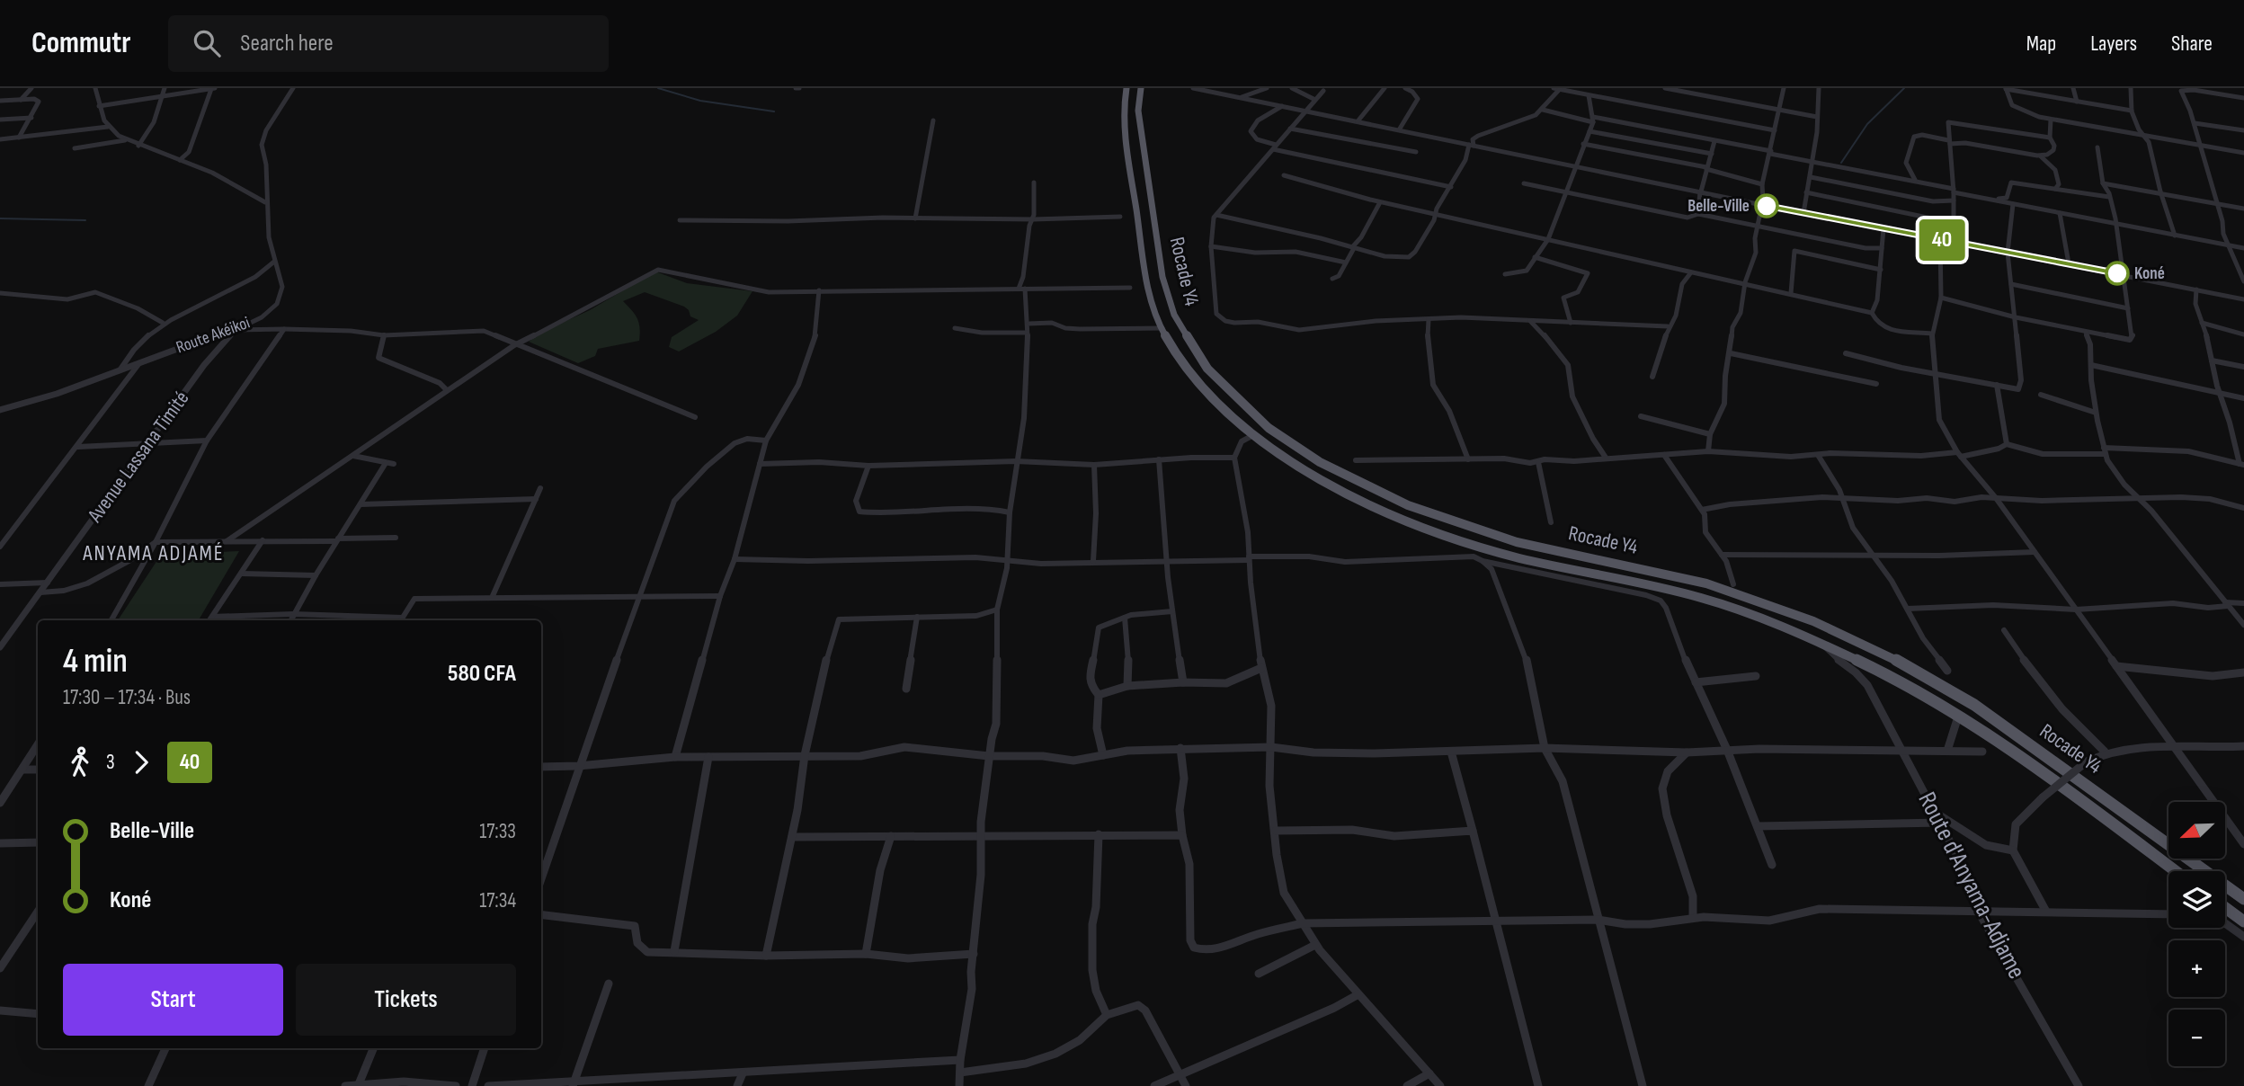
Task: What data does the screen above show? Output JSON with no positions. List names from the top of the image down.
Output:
{
  "streets": {
    "highway": ["Rocade Y4"],
    "street": ["Route Akéikoi", "Avenue Lassana Timité", "Route d'Anyama-Adjame"]
  },
  "crossings": [
    ["Rocade Y4", "Route d'Anyama-Adjame"],
    ["Route Akéikoi", "Avenue Lassana Timité"]
  ],
  "districts": ["ANYAMA ADJAMÉ"],
  "places": ["Belle-Ville", "Koné"],
  "lines": ["bus line 40"],
  "north": "bottom left",
  "page": {
    "header": "Commutr",
    "search": "Search here",
    "nav": ["Map", "Layers", "Share"],
    "on_map": "40",
    "heading": ["4 min", "17:30 – 17:34 · Bus", "580 CFA"],
    "legs": ["3", "40"],
    "list": [
      {
        "name": "Belle-Ville",
        "value": "17:33"
      },
      {
        "name": "Koné",
        "value": "17:34"
      }
    ],
    "map_buttons": ["+", "−"],
    "buttons": ["Start", "Tickets"]
  }
}
